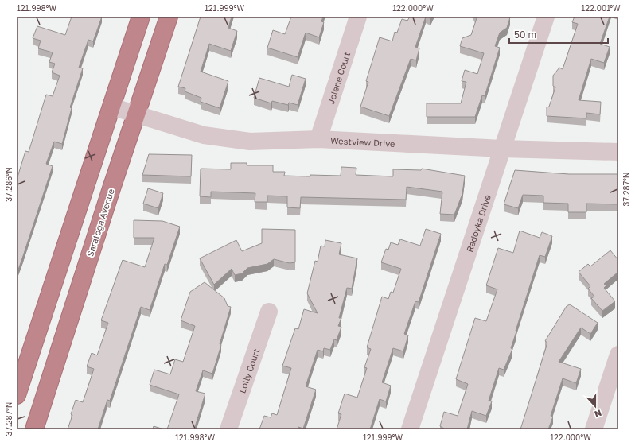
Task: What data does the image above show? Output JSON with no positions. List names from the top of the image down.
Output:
{
  "streets": {
    "highway": ["Saratoga Avenue"],
    "street": [
      "Jolene Court",
      "Westview Drive",
      "Radoyka Drive",
      "Lolly Court"
    ]
  },
  "crossings": [
    ["Jolene Court", "Westview Drive"],
    ["Westview Drive", "Saratoga Avenue"],
    ["Westview Drive", "Radoyka Drive"]
  ],
  "scale_bar": "50 m",
  "north": "bottom",
  "coordinates": [
    "121.998°W",
    "121.999°W",
    "122.000°W",
    "122.001°W",
    "37.286°N",
    "37.287°N"
  ]
}
